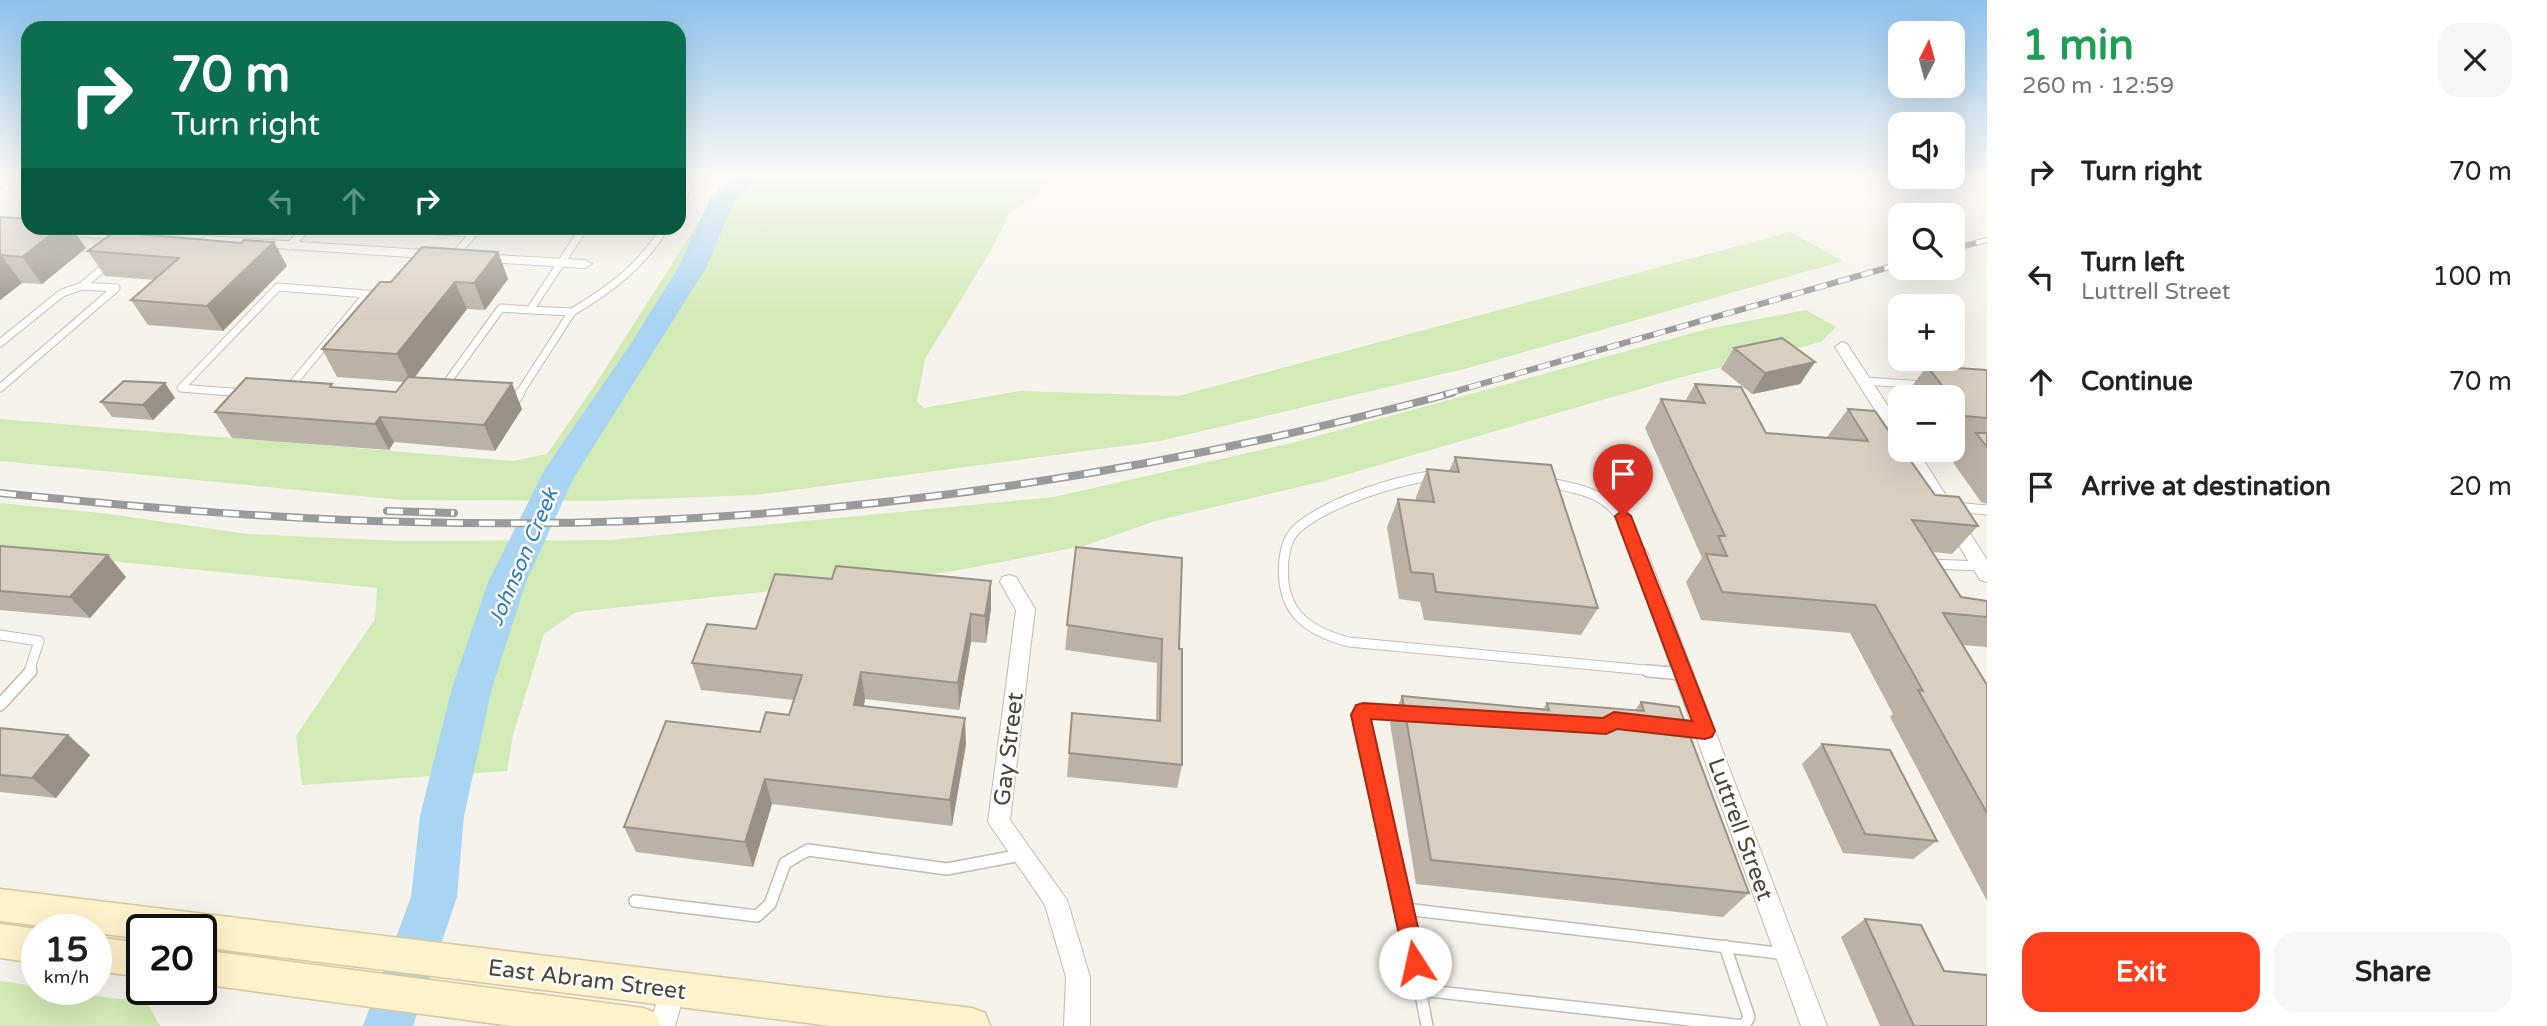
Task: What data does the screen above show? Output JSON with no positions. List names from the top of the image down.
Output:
{
  "streets": {
    "main road": ["East Abram Street"],
    "street": ["Gay Street", "Luttrell Street"]
  },
  "water": ["Johnson Creek"],
  "north": "top",
  "page": {
    "heading": ["1 min", "260 m · 12:59"],
    "map_buttons": ["+", "−"],
    "turn": ["70 m", "Turn right"],
    "list": [
      {
        "name": "Turn right",
        "value": "70 m"
      },
      {
        "name": "Turn left",
        "note": "Luttrell Street",
        "value": "100 m"
      },
      {
        "name": "Continue",
        "value": "70 m"
      },
      {
        "name": "Arrive at destination",
        "value": "20 m"
      }
    ],
    "speed": "15 km/h",
    "limit": "20",
    "buttons": ["Exit", "Share"]
  }
}
